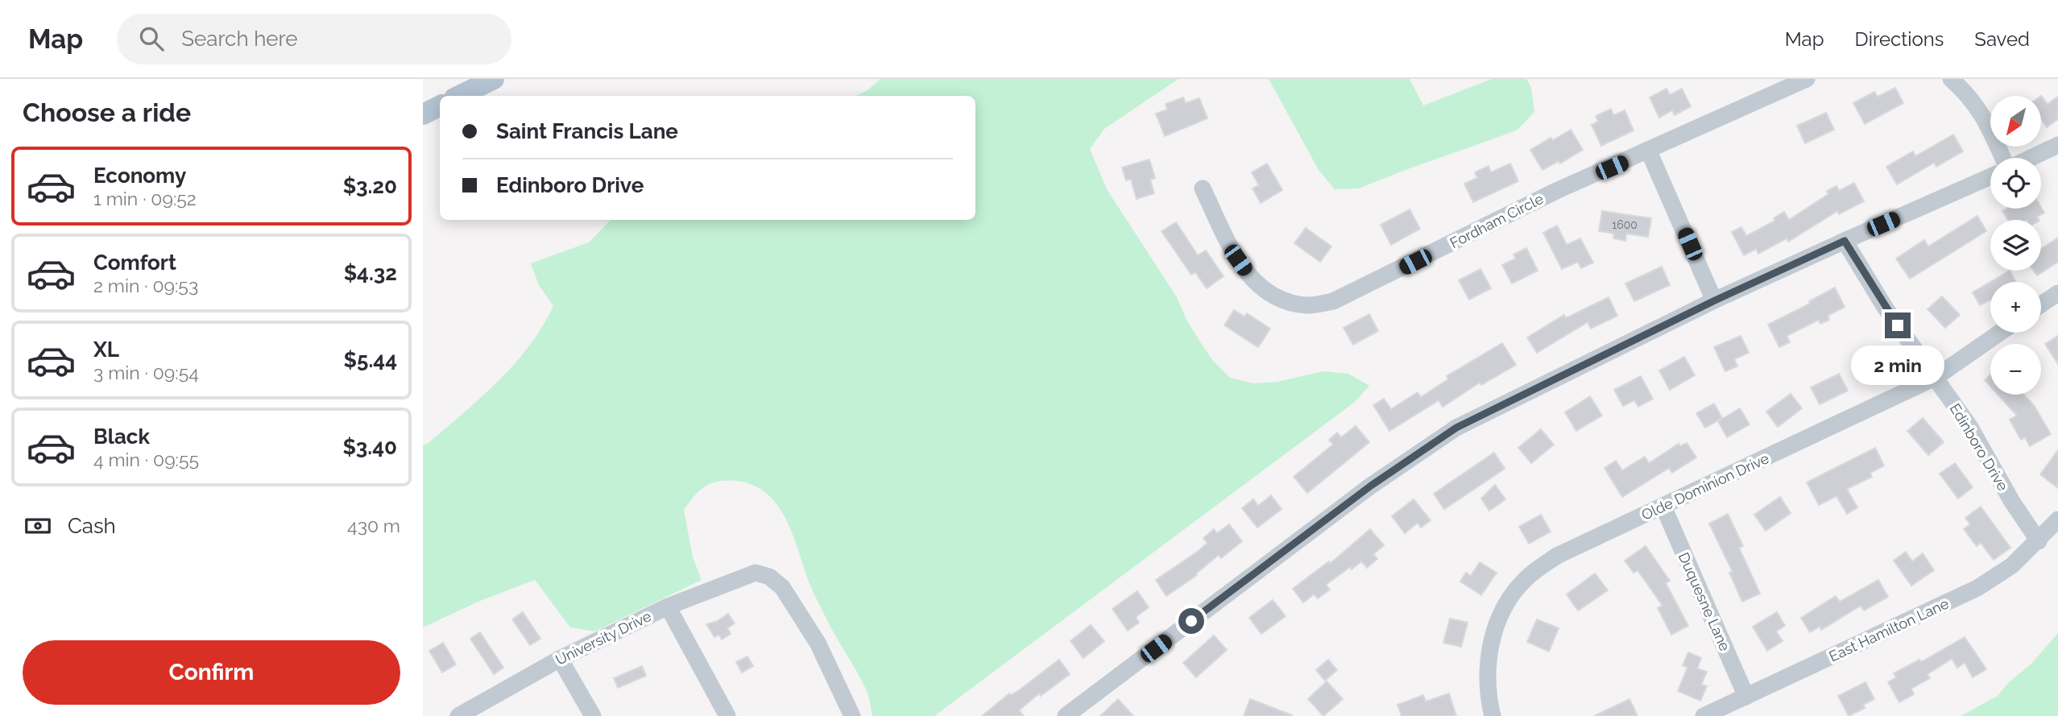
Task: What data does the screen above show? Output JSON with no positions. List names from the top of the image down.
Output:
{
  "streets": {
    "street": [
      "Fordham Circle",
      "Edinboro Drive",
      "Olde Dominion Drive",
      "Duquesne Lane",
      "East Hamilton Lane",
      "University Drive"
    ]
  },
  "crossings": [
    ["Edinboro Drive", "Olde Dominion Drive"],
    ["Edinboro Drive", "East Hamilton Lane"],
    ["Olde Dominion Drive", "Duquesne Lane"],
    ["Duquesne Lane", "East Hamilton Lane"]
  ],
  "house_numbers": ["1600"],
  "north": "bottom left",
  "page": {
    "header": "Map",
    "search": "Search here",
    "nav": ["Map", "Directions", "Saved"],
    "heading": "Choose a ride",
    "map_buttons": ["+", "−"],
    "banner": ["Saint Francis Lane", "Edinboro Drive"],
    "list": [
      {
        "name": "Economy",
        "note": "1 min · 09:52",
        "value": "$3.20"
      },
      {
        "name": "Comfort",
        "note": "2 min · 09:53",
        "value": "$4.32"
      },
      {
        "name": "XL",
        "note": "3 min · 09:54",
        "value": "$5.44"
      },
      {
        "name": "Black",
        "note": "4 min · 09:55",
        "value": "$3.40"
      }
    ],
    "bubble": "2 min",
    "pay": ["Cash", "430 m"],
    "buttons": "Confirm"
  }
}
